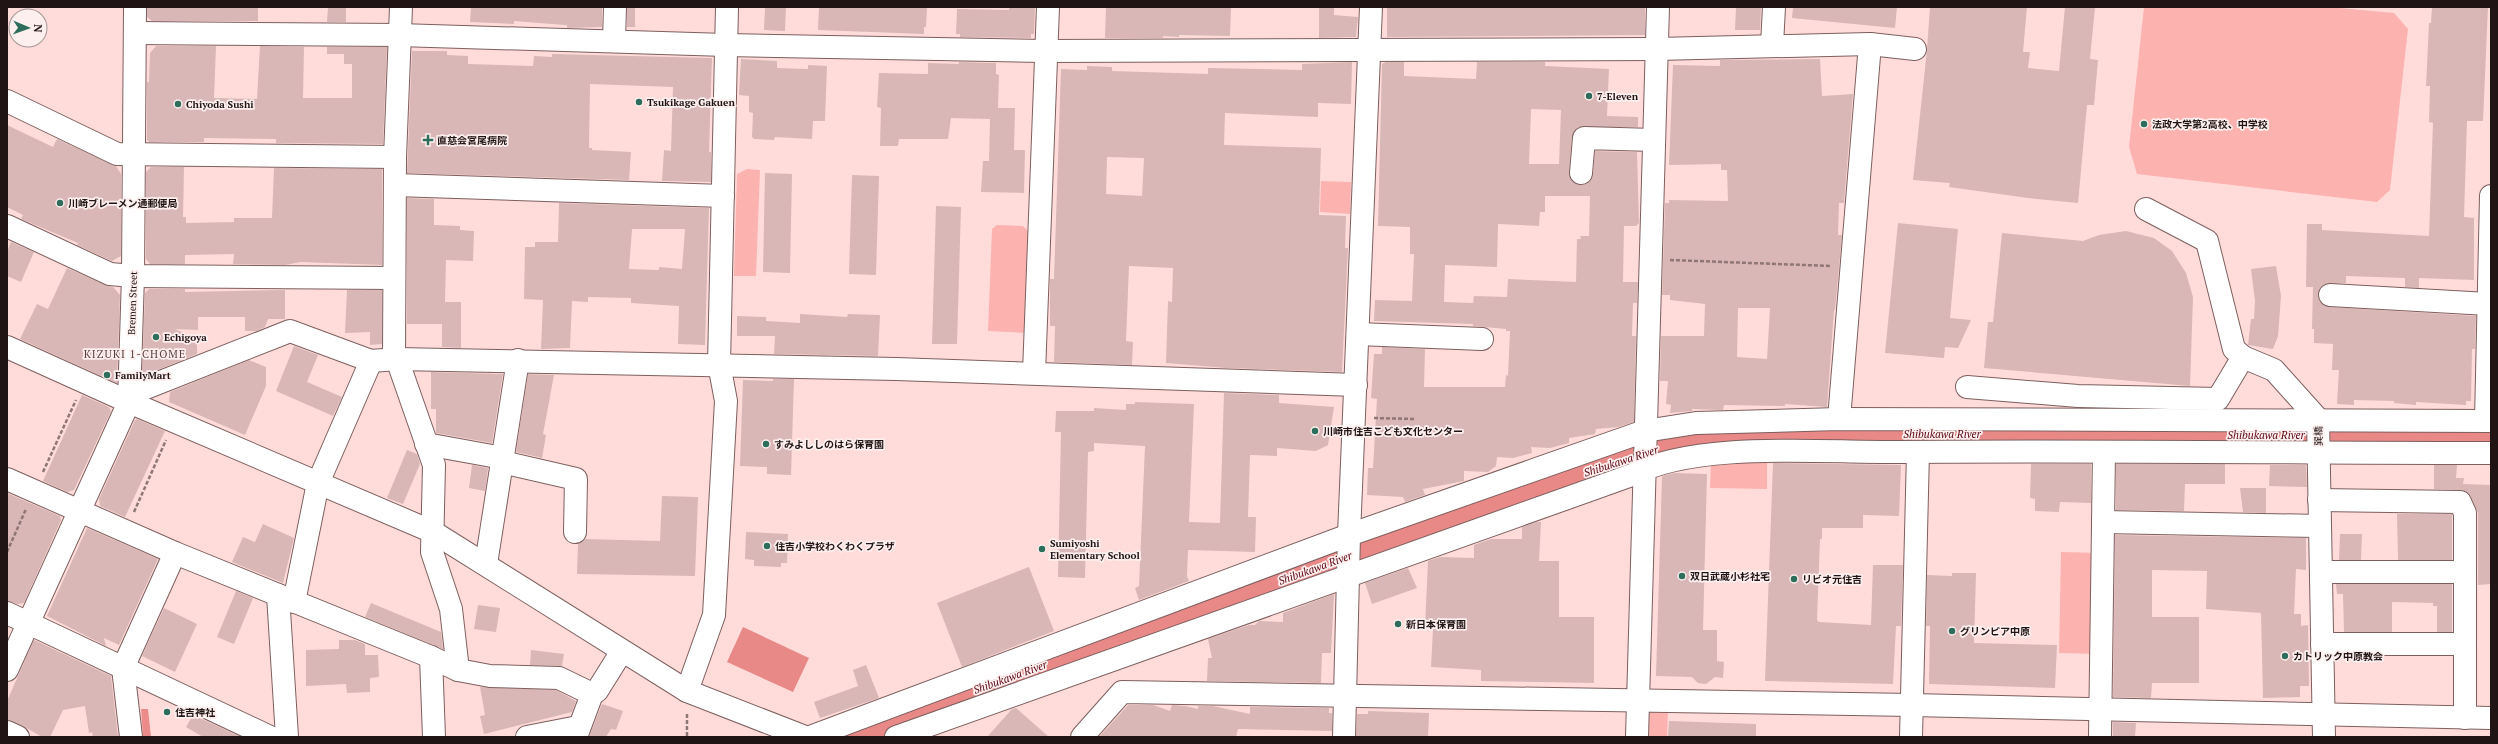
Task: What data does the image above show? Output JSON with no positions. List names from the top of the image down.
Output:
{
  "streets": {
    "street": ["Bremen Street", "巽橋"]
  },
  "districts": ["KIZUKI 1-CHOME"],
  "water": ["Shibukawa River"],
  "places": {
    "other": [
      "7-Eleven",
      "Tsukikage Gakuen",
      "Chiyoda Sushi",
      "法政大学第2高校、中学校",
      "川崎ブレーメン通郵便局",
      "Echigoya",
      "FamilyMart",
      "川崎市住吉こども文化センター",
      "すみよししのはら保育園",
      "住吉小学校わくわくプラザ",
      "Sumiyoshi Elementary School",
      "双日武蔵小杉社宅",
      "リビオ元住吉",
      "新日本保育園",
      "グリンピア中原",
      "カトリック中原教会",
      "住吉神社"
    ],
    "health": ["直慈会宮尾病院"]
  },
  "north": "right"
}
